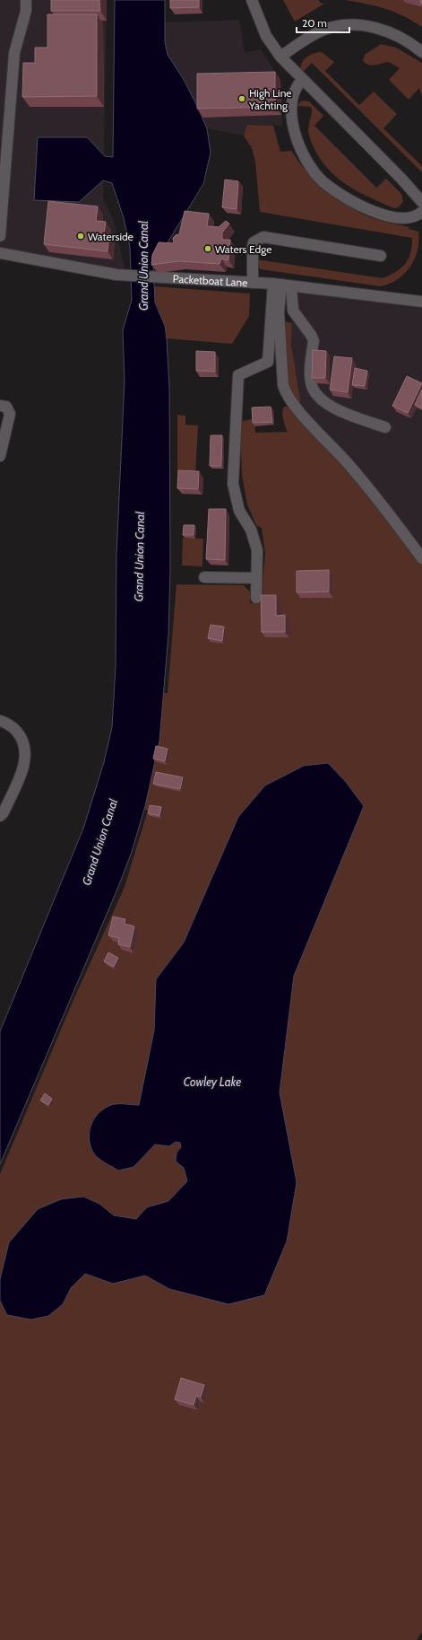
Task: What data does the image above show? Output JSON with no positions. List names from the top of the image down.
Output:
{
  "streets": {
    "street": ["Packetboat Lane"]
  },
  "water": ["Grand Union Canal", "Cowley Lake"],
  "places": ["High Line Yachting", "Waterside", "Waters Edge"],
  "scale_bar": "20 m"
}
